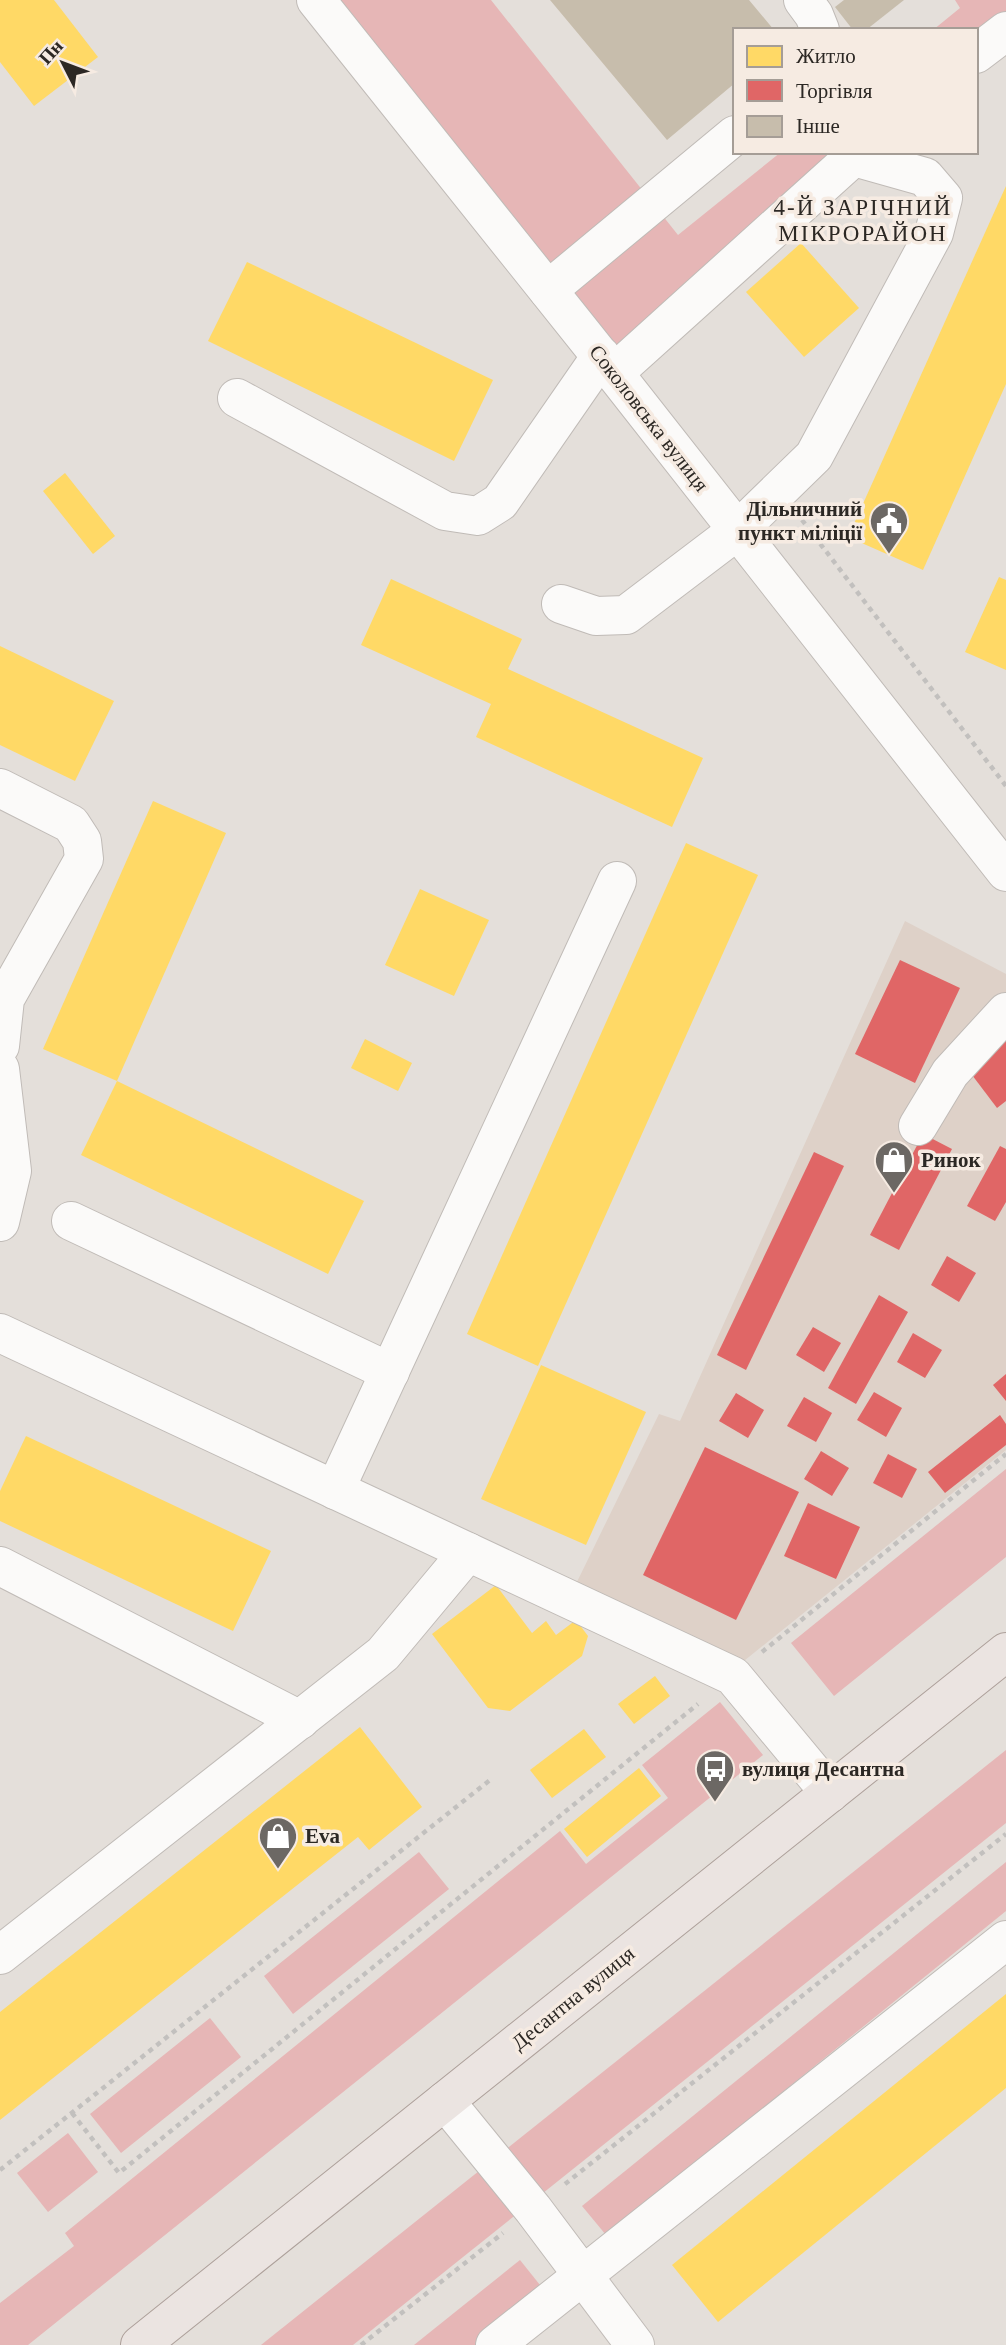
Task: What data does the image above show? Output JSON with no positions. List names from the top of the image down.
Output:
{
  "streets": {
    "main road": ["Десантна вулиця"],
    "street": ["Соколовська вулиця"]
  },
  "districts": ["4-Й ЗАРІЧНИЙ МІКРОРАЙОН"],
  "places": {
    "public building": ["Дільничний пункт міліції"],
    "shop": ["Ринок", "Eva"],
    "bus stop": ["вулиця Десантна"]
  },
  "legend": ["Житло", "Торгівля", "Інше"],
  "north": "top left"
}
